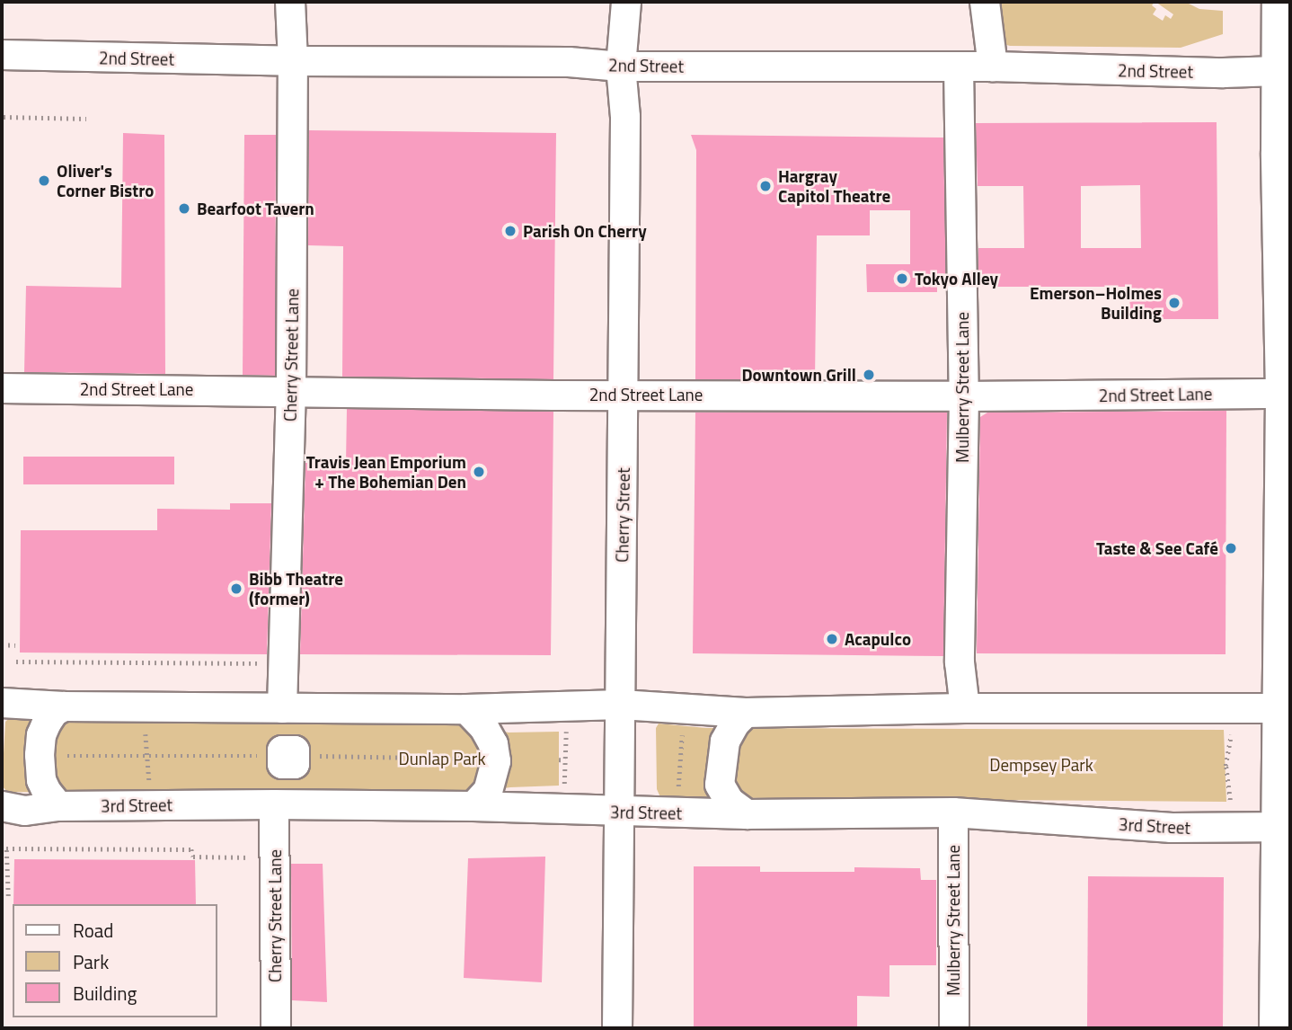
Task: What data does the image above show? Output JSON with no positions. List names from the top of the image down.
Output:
{
  "streets": {
    "street": [
      "2nd Street",
      "Cherry Street Lane",
      "Mulberry Street Lane",
      "2nd Street Lane",
      "Cherry Street",
      "3rd Street"
    ]
  },
  "crossings": [
    ["2nd Street", "Cherry Street Lane"],
    ["2nd Street", "Mulberry Street Lane"],
    ["2nd Street", "Cherry Street"],
    ["Cherry Street Lane", "2nd Street Lane"],
    ["Cherry Street Lane", "3rd Street"],
    ["Mulberry Street Lane", "2nd Street Lane"],
    ["Mulberry Street Lane", "3rd Street"],
    ["2nd Street Lane", "Cherry Street"],
    ["Cherry Street", "3rd Street"]
  ],
  "parks": ["Dunlap Park", "Dempsey Park"],
  "places": [
    "Oliver's Corner Bistro",
    "Hargray Capitol Theatre",
    "Bearfoot Tavern",
    "Parish On Cherry",
    "Tokyo Alley",
    "Emerson–Holmes Building",
    "Downtown Grill",
    "Travis Jean Emporium + The Bohemian Den",
    "Taste & See Café",
    "Bibb Theatre (former)",
    "Acapulco"
  ],
  "legend": ["Road", "Park", "Building"]
}
